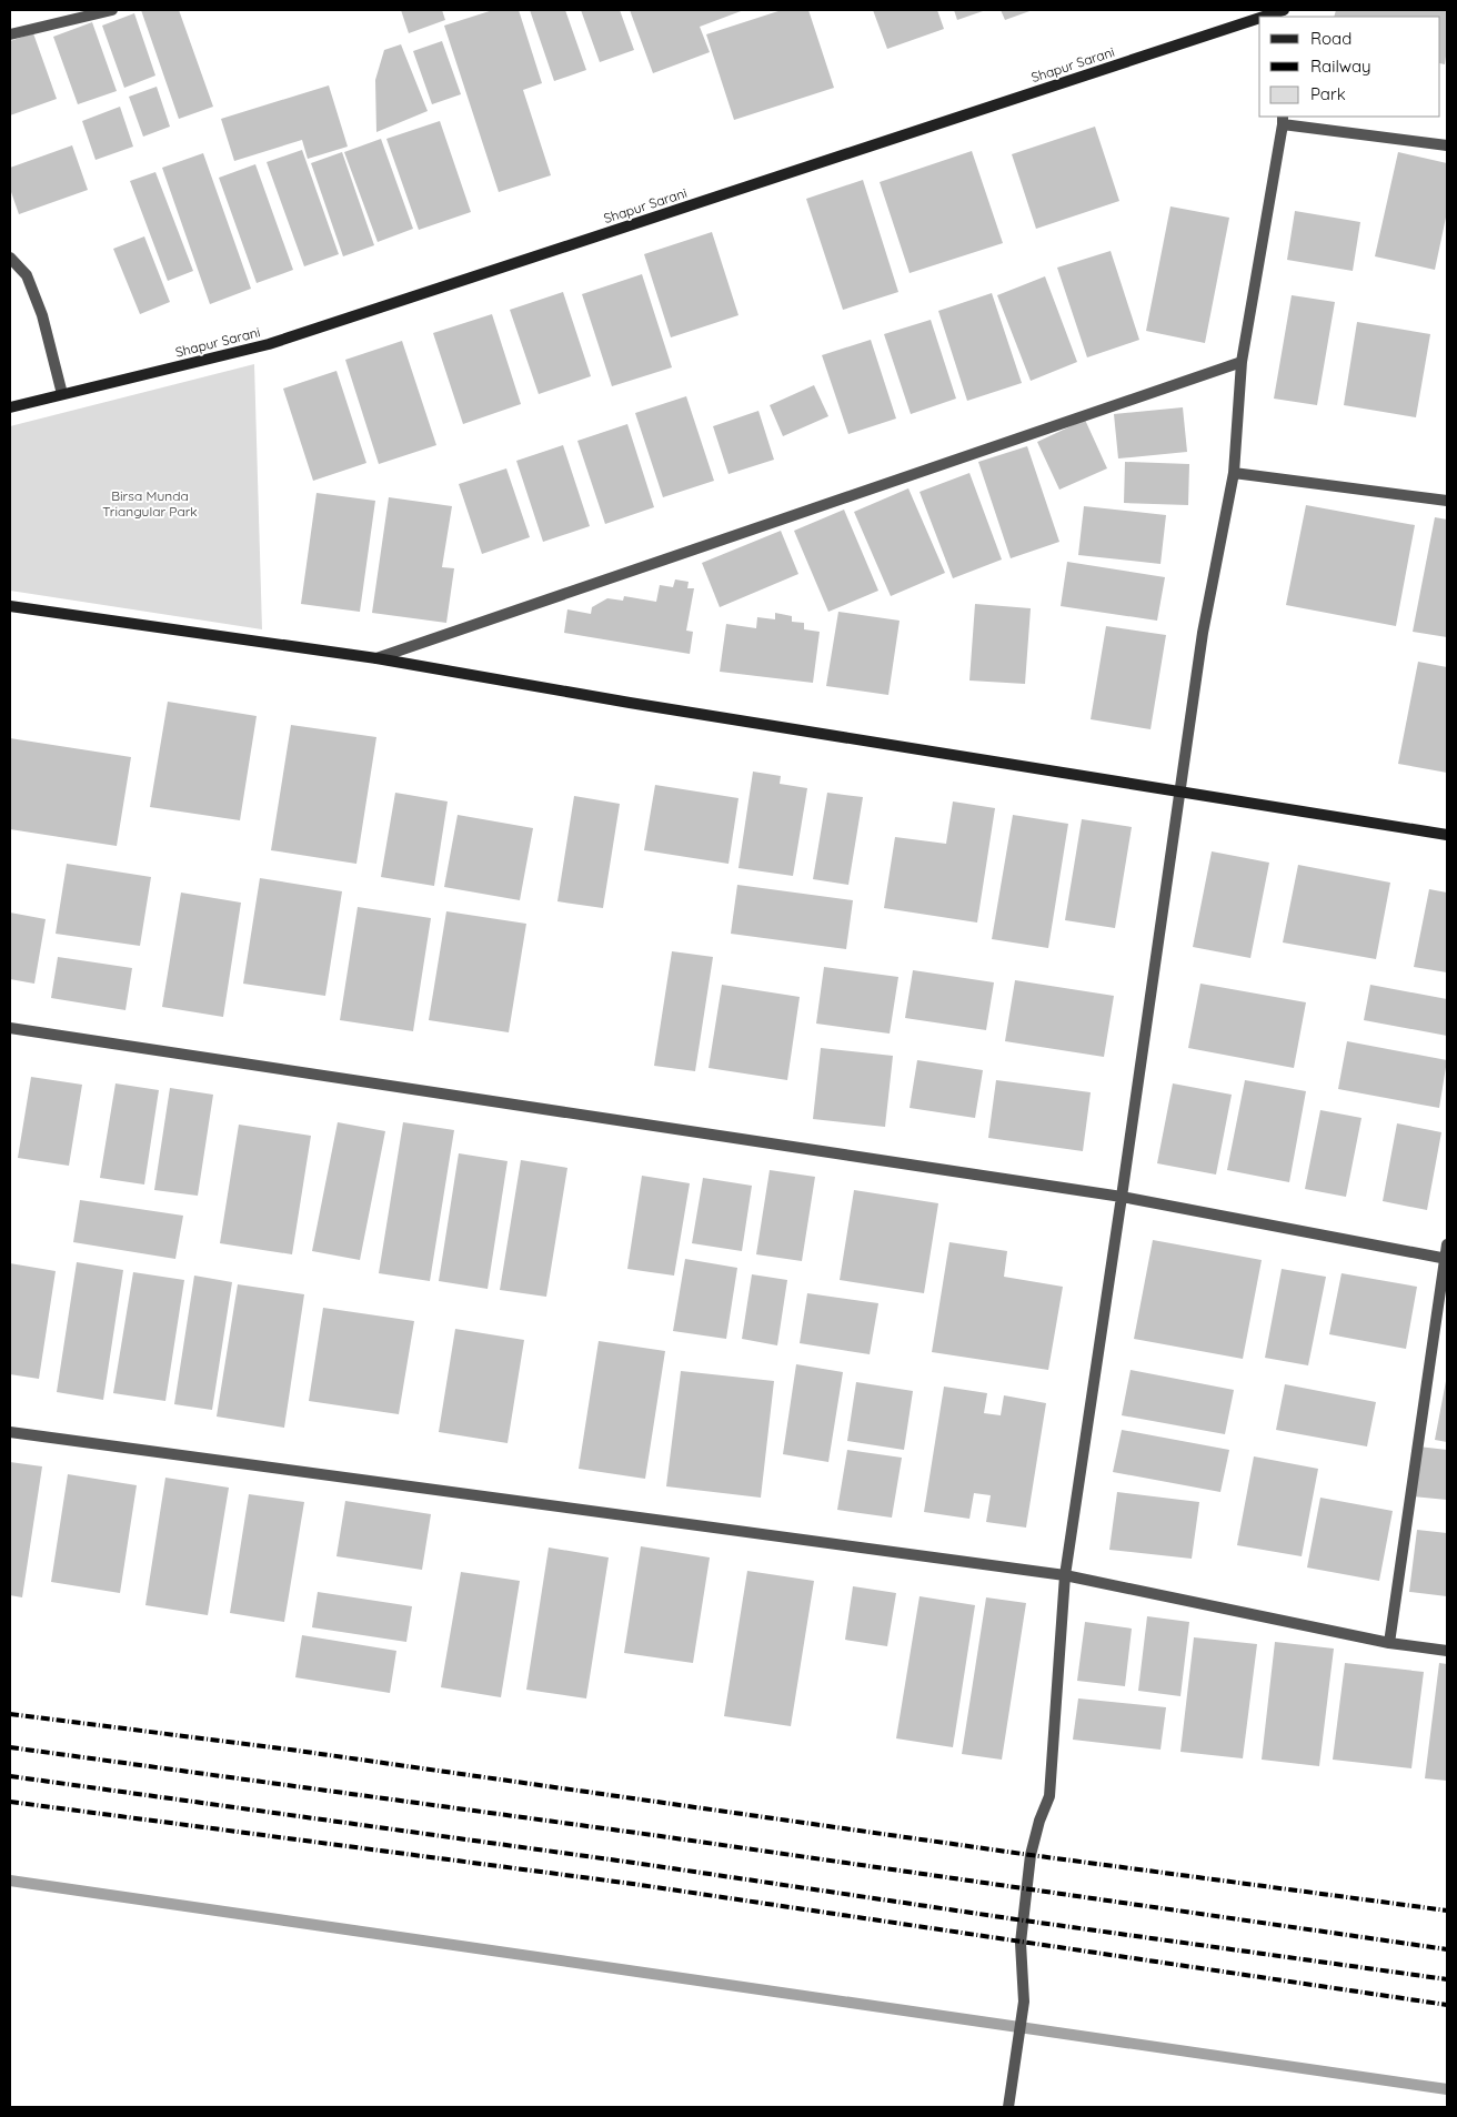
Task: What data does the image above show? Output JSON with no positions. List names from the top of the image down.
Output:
{
  "streets": {
    "street": ["Shapur Sarani"]
  },
  "parks": ["Birsa Munda Triangular Park"],
  "legend": ["Road", "Railway", "Park"]
}
